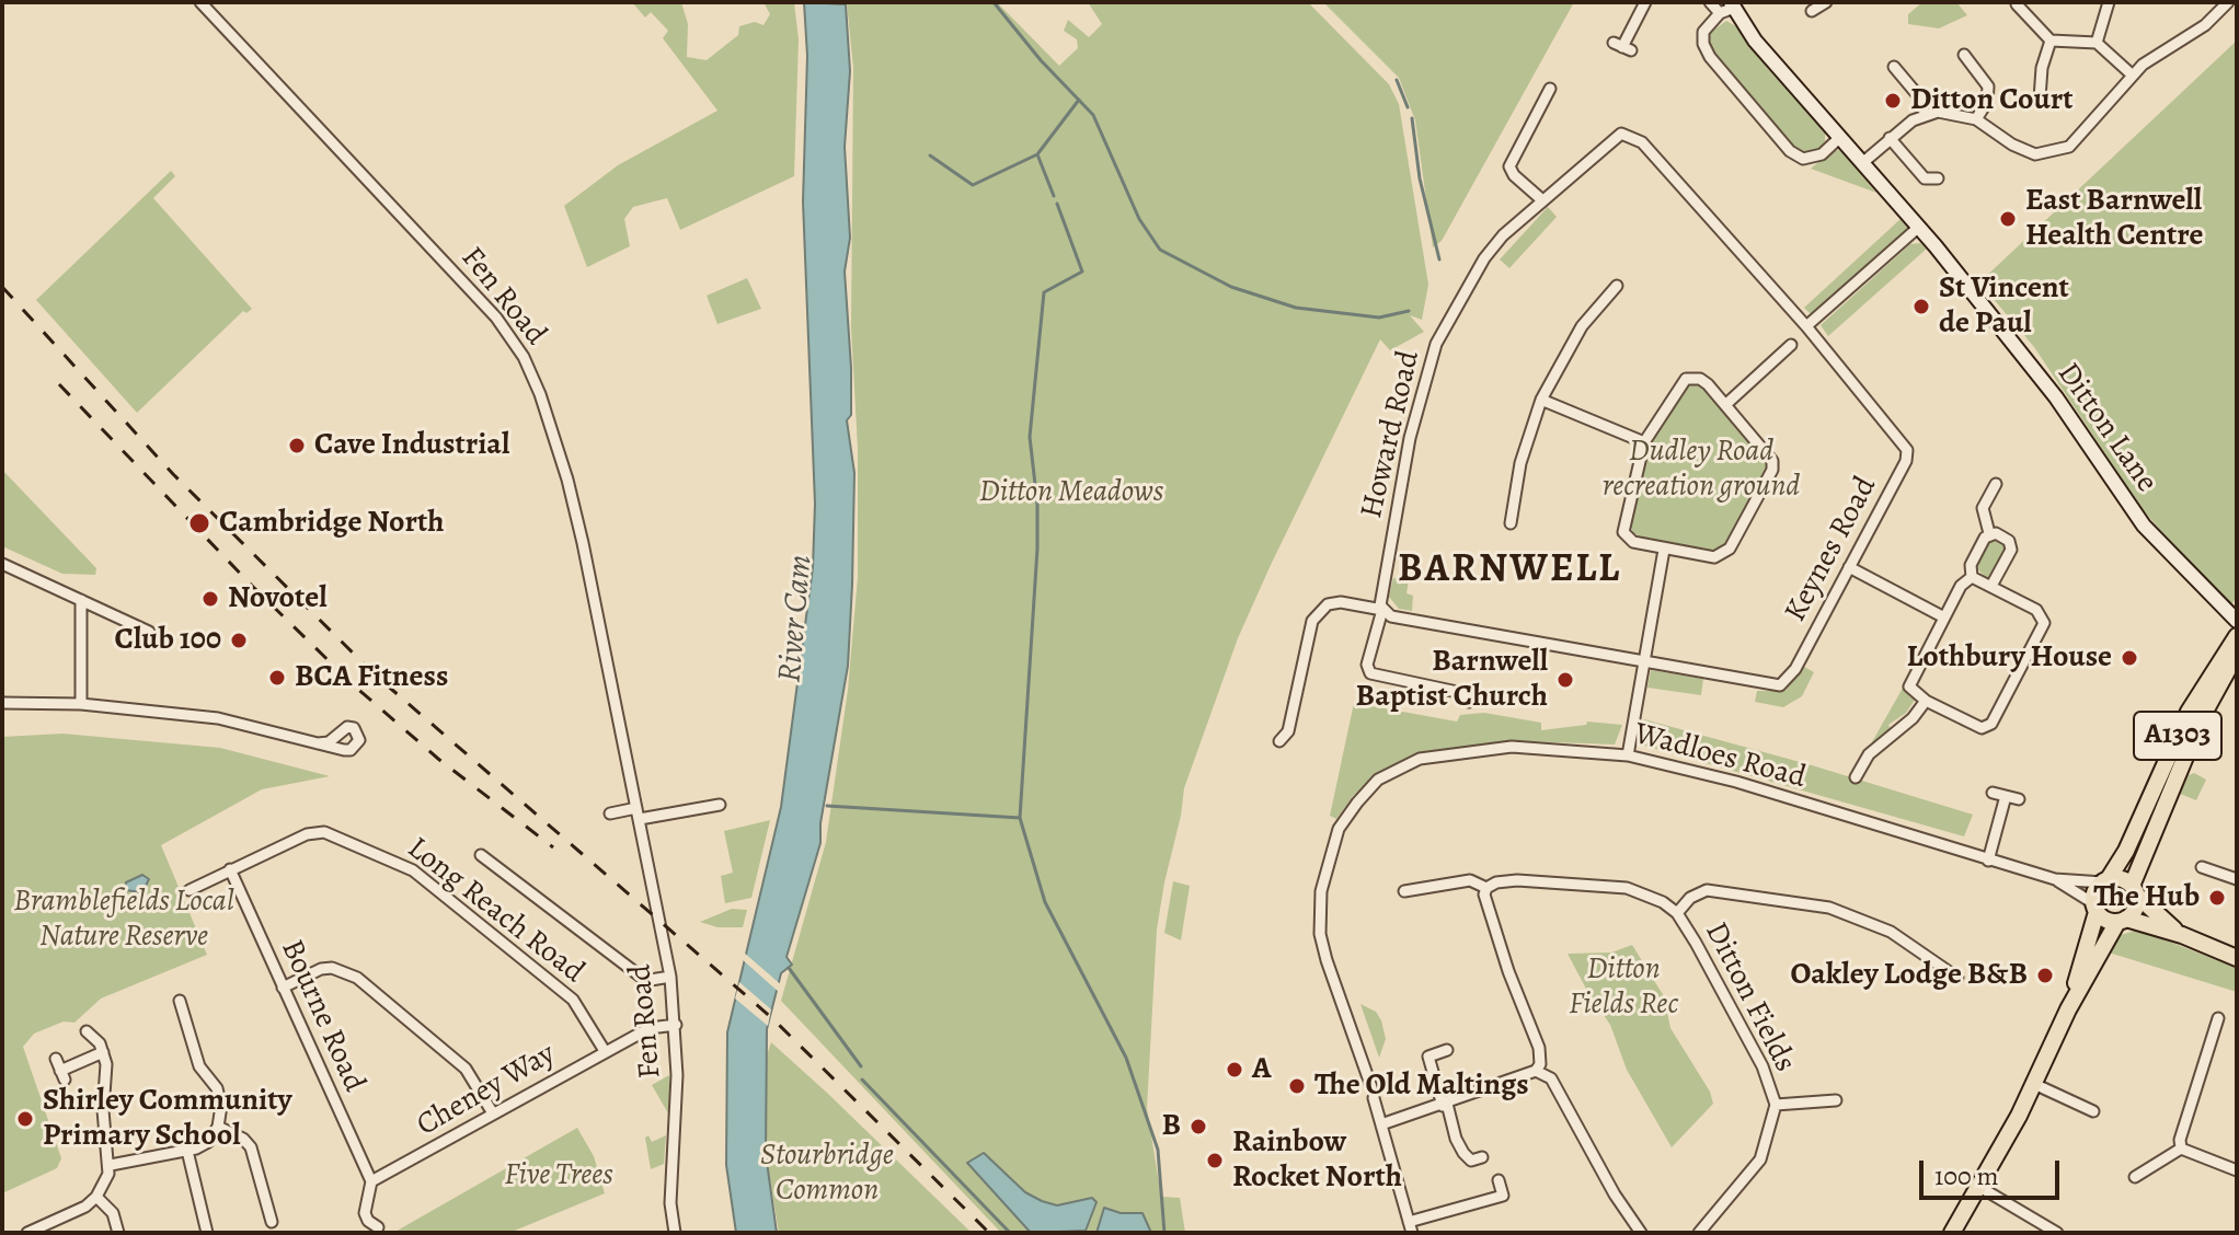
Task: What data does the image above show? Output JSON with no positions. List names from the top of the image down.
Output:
{
  "streets": {
    "main road": ["Ditton Lane", "A1303"],
    "street": [
      "Fen Road",
      "Howard Road",
      "Keynes Road",
      "Wadloes Road",
      "Long Reach Road",
      "Ditton Fields",
      "Bourne Road",
      "Cheney Way"
    ]
  },
  "crossings": [
    ["Fen Road", "Cheney Way"],
    ["Howard Road", "Keynes Road"],
    ["A1303", "Wadloes Road"],
    ["Long Reach Road", "Bourne Road"],
    ["Long Reach Road", "Cheney Way"],
    ["Bourne Road", "Cheney Way"]
  ],
  "districts": ["BARNWELL"],
  "water": ["River Cam"],
  "parks": [
    "Dudley Road recreation ground",
    "Ditton Meadows",
    "Bramblefields Local Nature Reserve",
    "Ditton Fields Rec",
    "Stourbridge Common",
    "Five Trees"
  ],
  "places": [
    "Ditton Court",
    "East Barnwell Health Centre",
    "St Vincent de Paul",
    "Cave Industrial",
    "Cambridge North",
    "Novotel",
    "Club 100",
    "Lothbury House",
    "BCA Fitness",
    "Barnwell Baptist Church",
    "The Hub",
    "Oakley Lodge B&B",
    "A",
    "The Old Maltings",
    "Shirley Community Primary School",
    "B",
    "Rainbow Rocket North"
  ],
  "scale_bar": "100 m"
}
